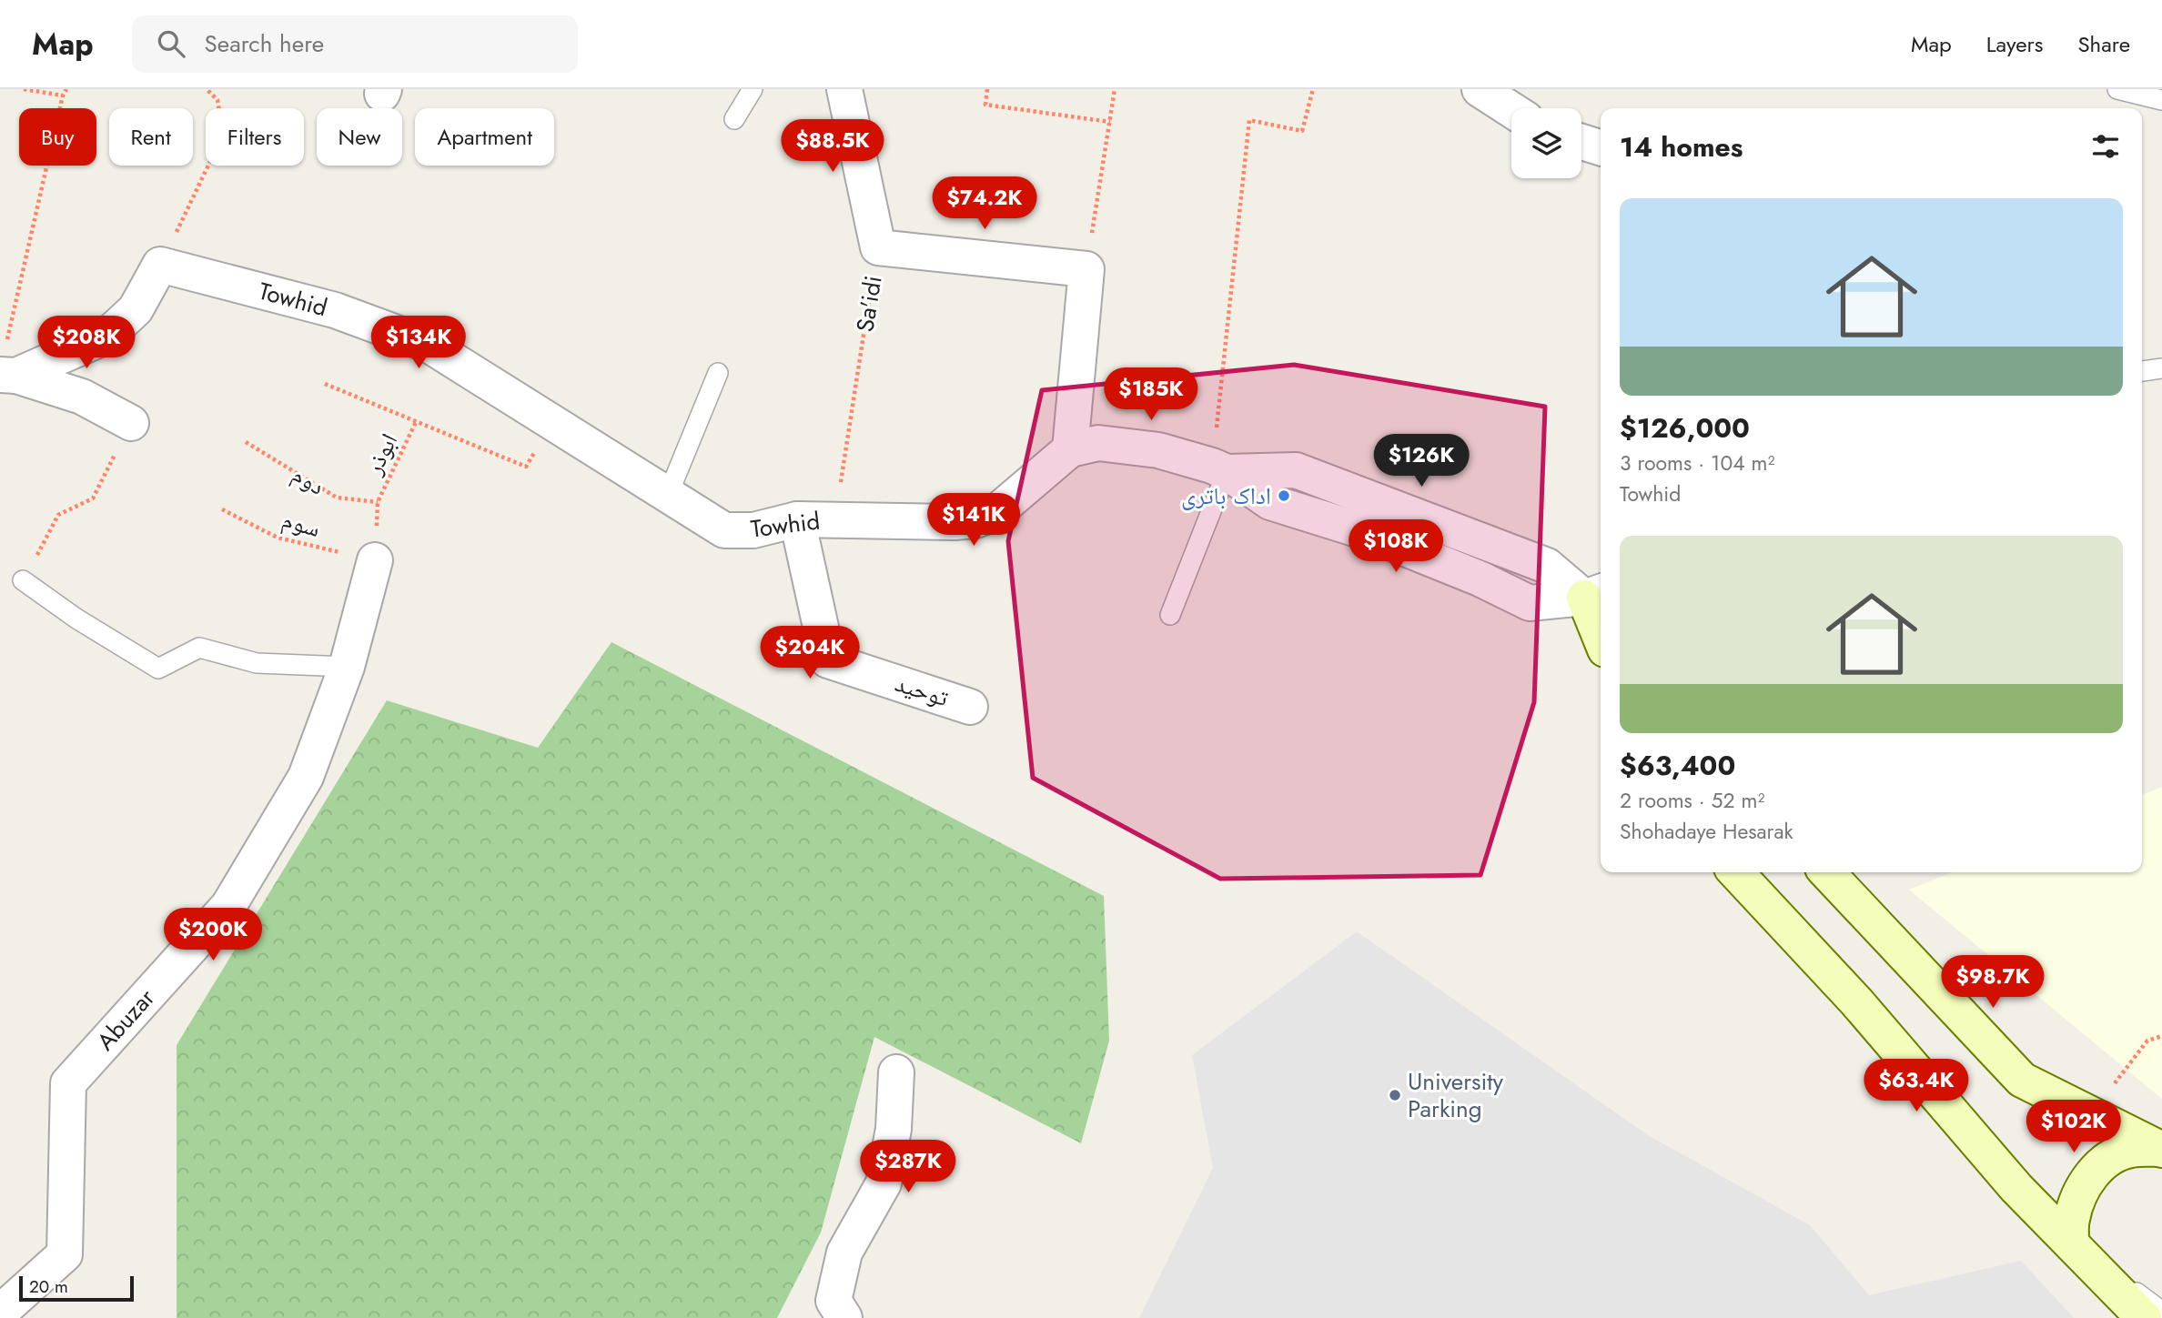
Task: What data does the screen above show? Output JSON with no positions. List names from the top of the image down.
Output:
{
  "streets": {
    "street": [
      "Towhid",
      "Sa'idi",
      "توحید",
      "Abuzar"
    ],
    "path": ["ابوذر", "دوم", "سوم"]
  },
  "crossings": [
    ["Towhid", "Sa'idi"],
    ["Towhid", "توحید"],
    ["ابوذر", "دوم"],
    ["سوم", "Abuzar"]
  ],
  "places": ["اداک باتری", "University Parking"],
  "scale_bar": "20 m",
  "page": {
    "header": "Map",
    "search": "Search here",
    "nav": ["Map", "Layers", "Share"],
    "chip": [
      "Buy",
      "Rent",
      "Filters",
      "New",
      "Apartment"
    ],
    "heading": "14 homes",
    "price": [
      "$88.5K",
      "$74.2K",
      "$208K",
      "$134K",
      "$185K",
      "$126K",
      "$141K",
      "$108K",
      "$204K",
      "$200K",
      "$98.7K",
      "$63.4K",
      "$102K",
      "$287K"
    ],
    "list": [
      {
        "name": "$126,000",
        "note": "3 rooms · 104 m² · Towhid"
      },
      {
        "name": "$63,400",
        "note": "2 rooms · 52 m² · Shohadaye Hesarak"
      }
    ],
    "scale": "20 m"
  }
}
